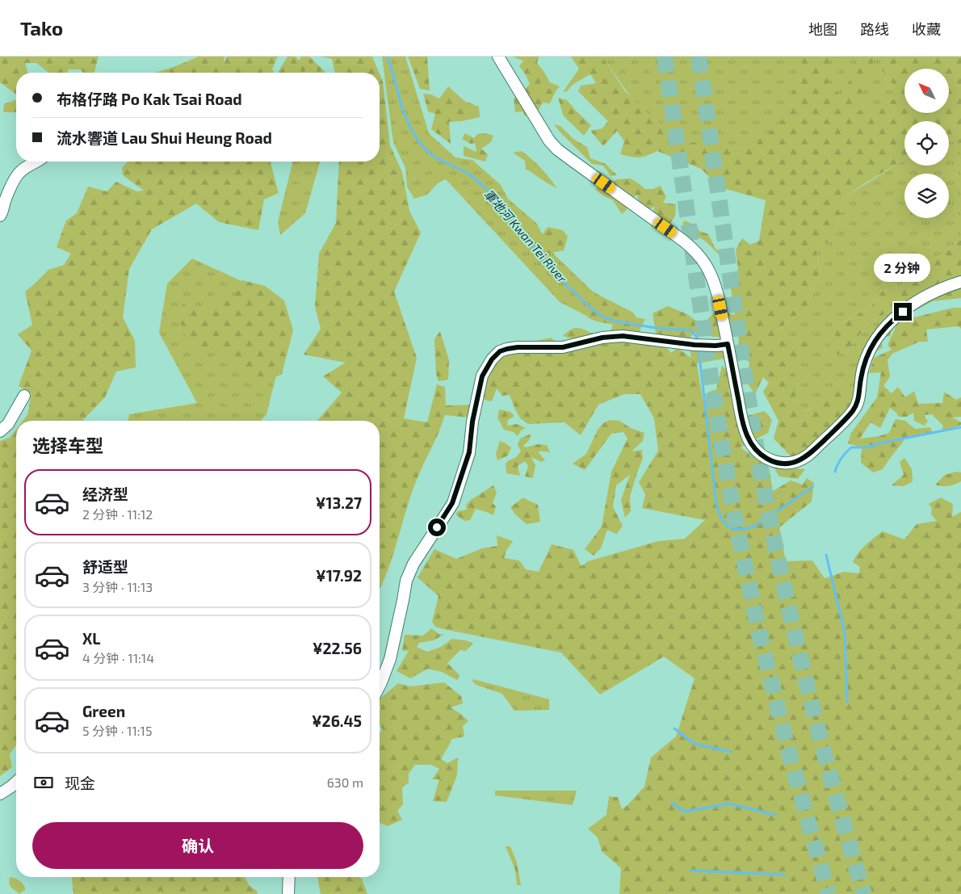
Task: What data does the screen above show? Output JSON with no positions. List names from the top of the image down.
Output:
{
  "water": ["軍地河 Kwan Tei River"],
  "north": "top left",
  "page": {
    "header": "Tako",
    "nav": ["地图", "路线", "收藏"],
    "banner": ["布格仔路 Po Kak Tsai Road", "流水響道 Lau Shui Heung Road"],
    "bubble": "2 分钟",
    "heading": "选择车型",
    "list": [
      {
        "name": "经济型",
        "note": "2 分钟 · 11:12",
        "value": "¥13.27"
      },
      {
        "name": "舒适型",
        "note": "3 分钟 · 11:13",
        "value": "¥17.92"
      },
      {
        "name": "XL",
        "note": "4 分钟 · 11:14",
        "value": "¥22.56"
      },
      {
        "name": "Green",
        "note": "5 分钟 · 11:15",
        "value": "¥26.45"
      }
    ],
    "pay": ["现金", "630 m"],
    "buttons": "确认"
  }
}
